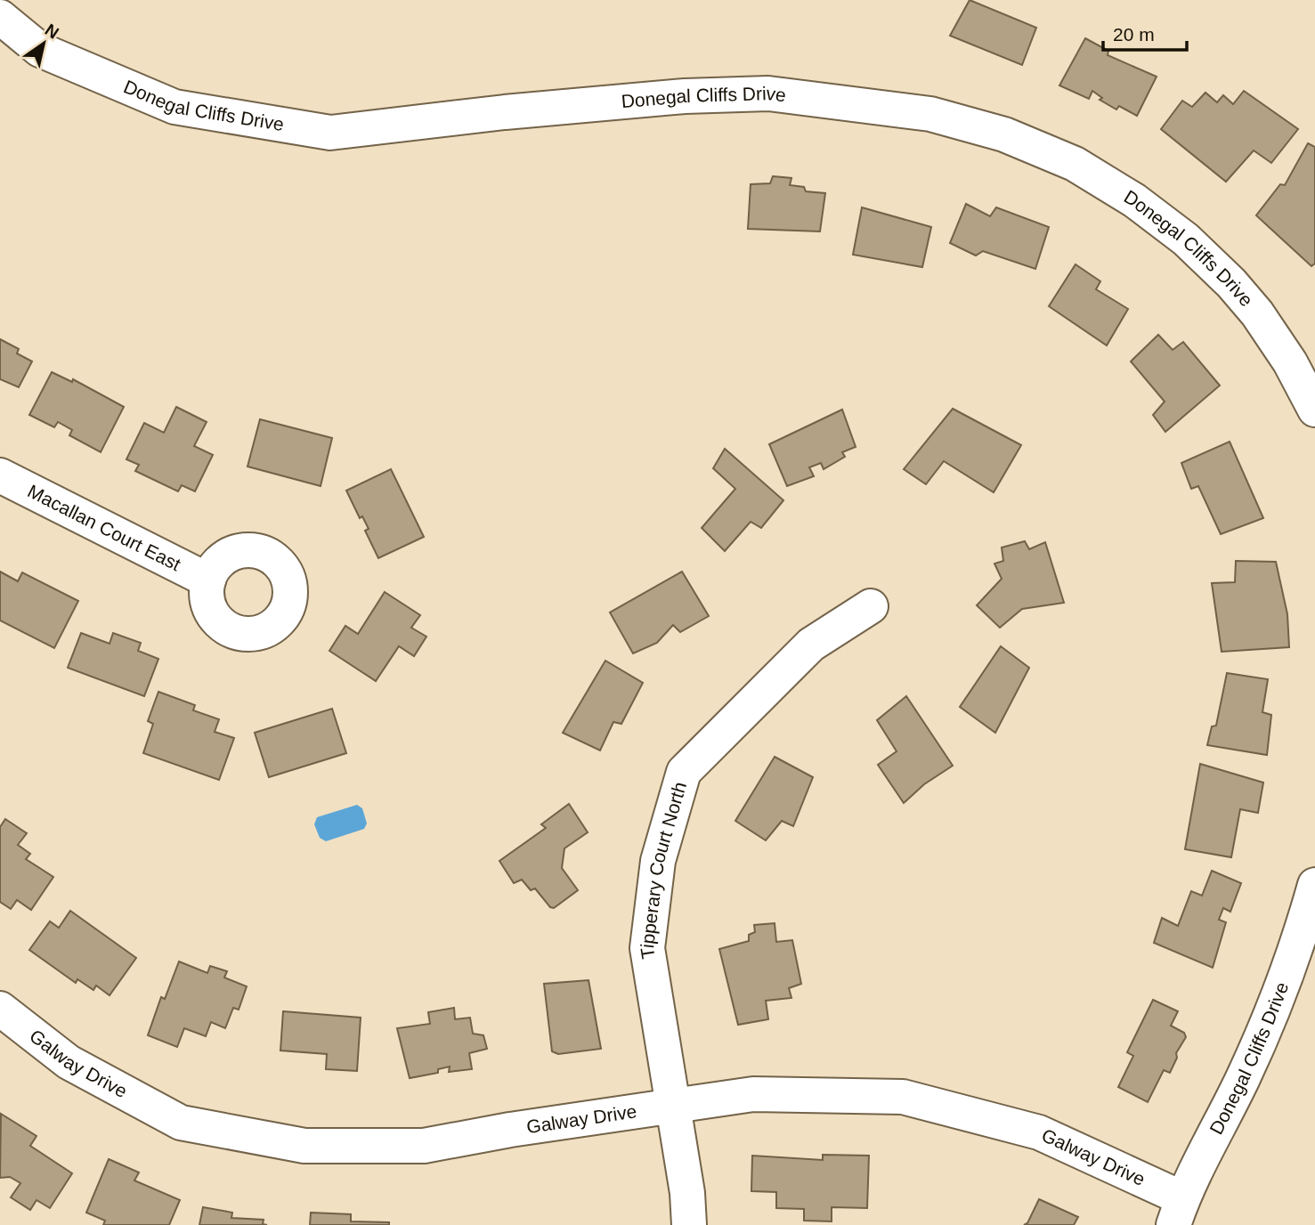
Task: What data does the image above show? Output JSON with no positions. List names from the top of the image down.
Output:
{
  "streets": {
    "street": [
      "Donegal Cliffs Drive",
      "Macallan Court East",
      "Tipperary Court North",
      "Galway Drive"
    ]
  },
  "crossings": [
    ["Donegal Cliffs Drive", "Galway Drive"],
    ["Tipperary Court North", "Galway Drive"]
  ],
  "scale_bar": "20 m",
  "north": "top right"
}
